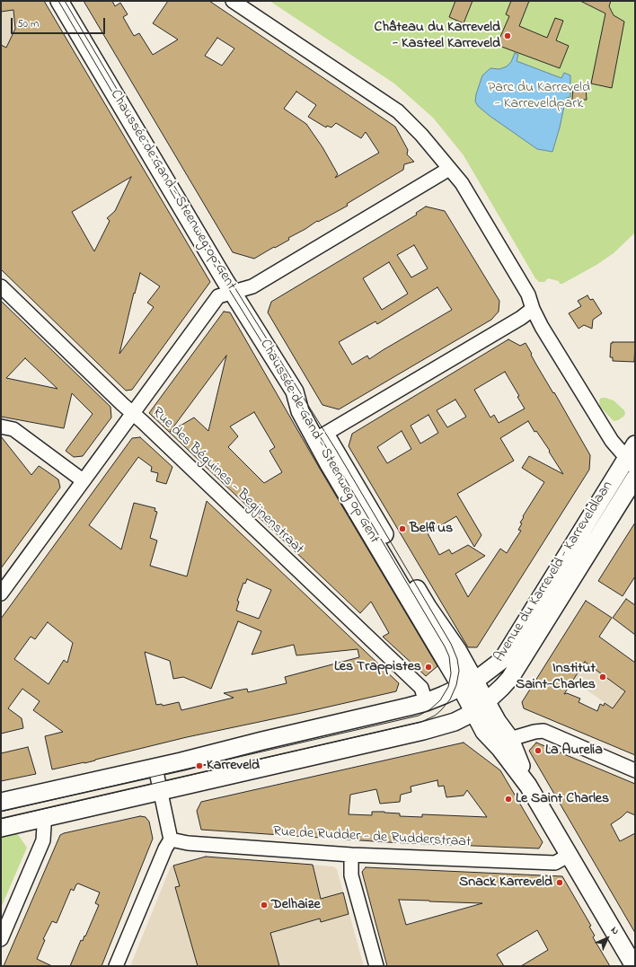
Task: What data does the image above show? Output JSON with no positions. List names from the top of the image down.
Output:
{
  "streets": {
    "street": [
      "Chaussée de Gand - Steenweg op Gent",
      "Rue des Béguines - Begijnenstraat",
      "Avenue du Karreveld - Karreveldlaan",
      "Rue de Rudder - de Rudderstraat"
    ]
  },
  "crossings": [
    ["Chaussée de Gand - Steenweg op Gent", "Avenue du Karreveld - Karreveldlaan"],
    ["Chaussée de Gand - Steenweg op Gent", "Rue de Rudder - de Rudderstraat"],
    ["Rue des Béguines - Begijnenstraat", "Avenue du Karreveld - Karreveldlaan"]
  ],
  "parks": ["Parc du Karreveld - Karreveldpark"],
  "places": [
    "Château du Karreveld - Kasteel Karreveld",
    "Belfius",
    "Les Trappistes",
    "Institut Saint-Charles",
    "La Aurelia",
    "Karreveld",
    "Le Saint Charles",
    "Snack Karreveld",
    "Delhaize"
  ],
  "scale_bar": "50 m",
  "north": "top right"
}
